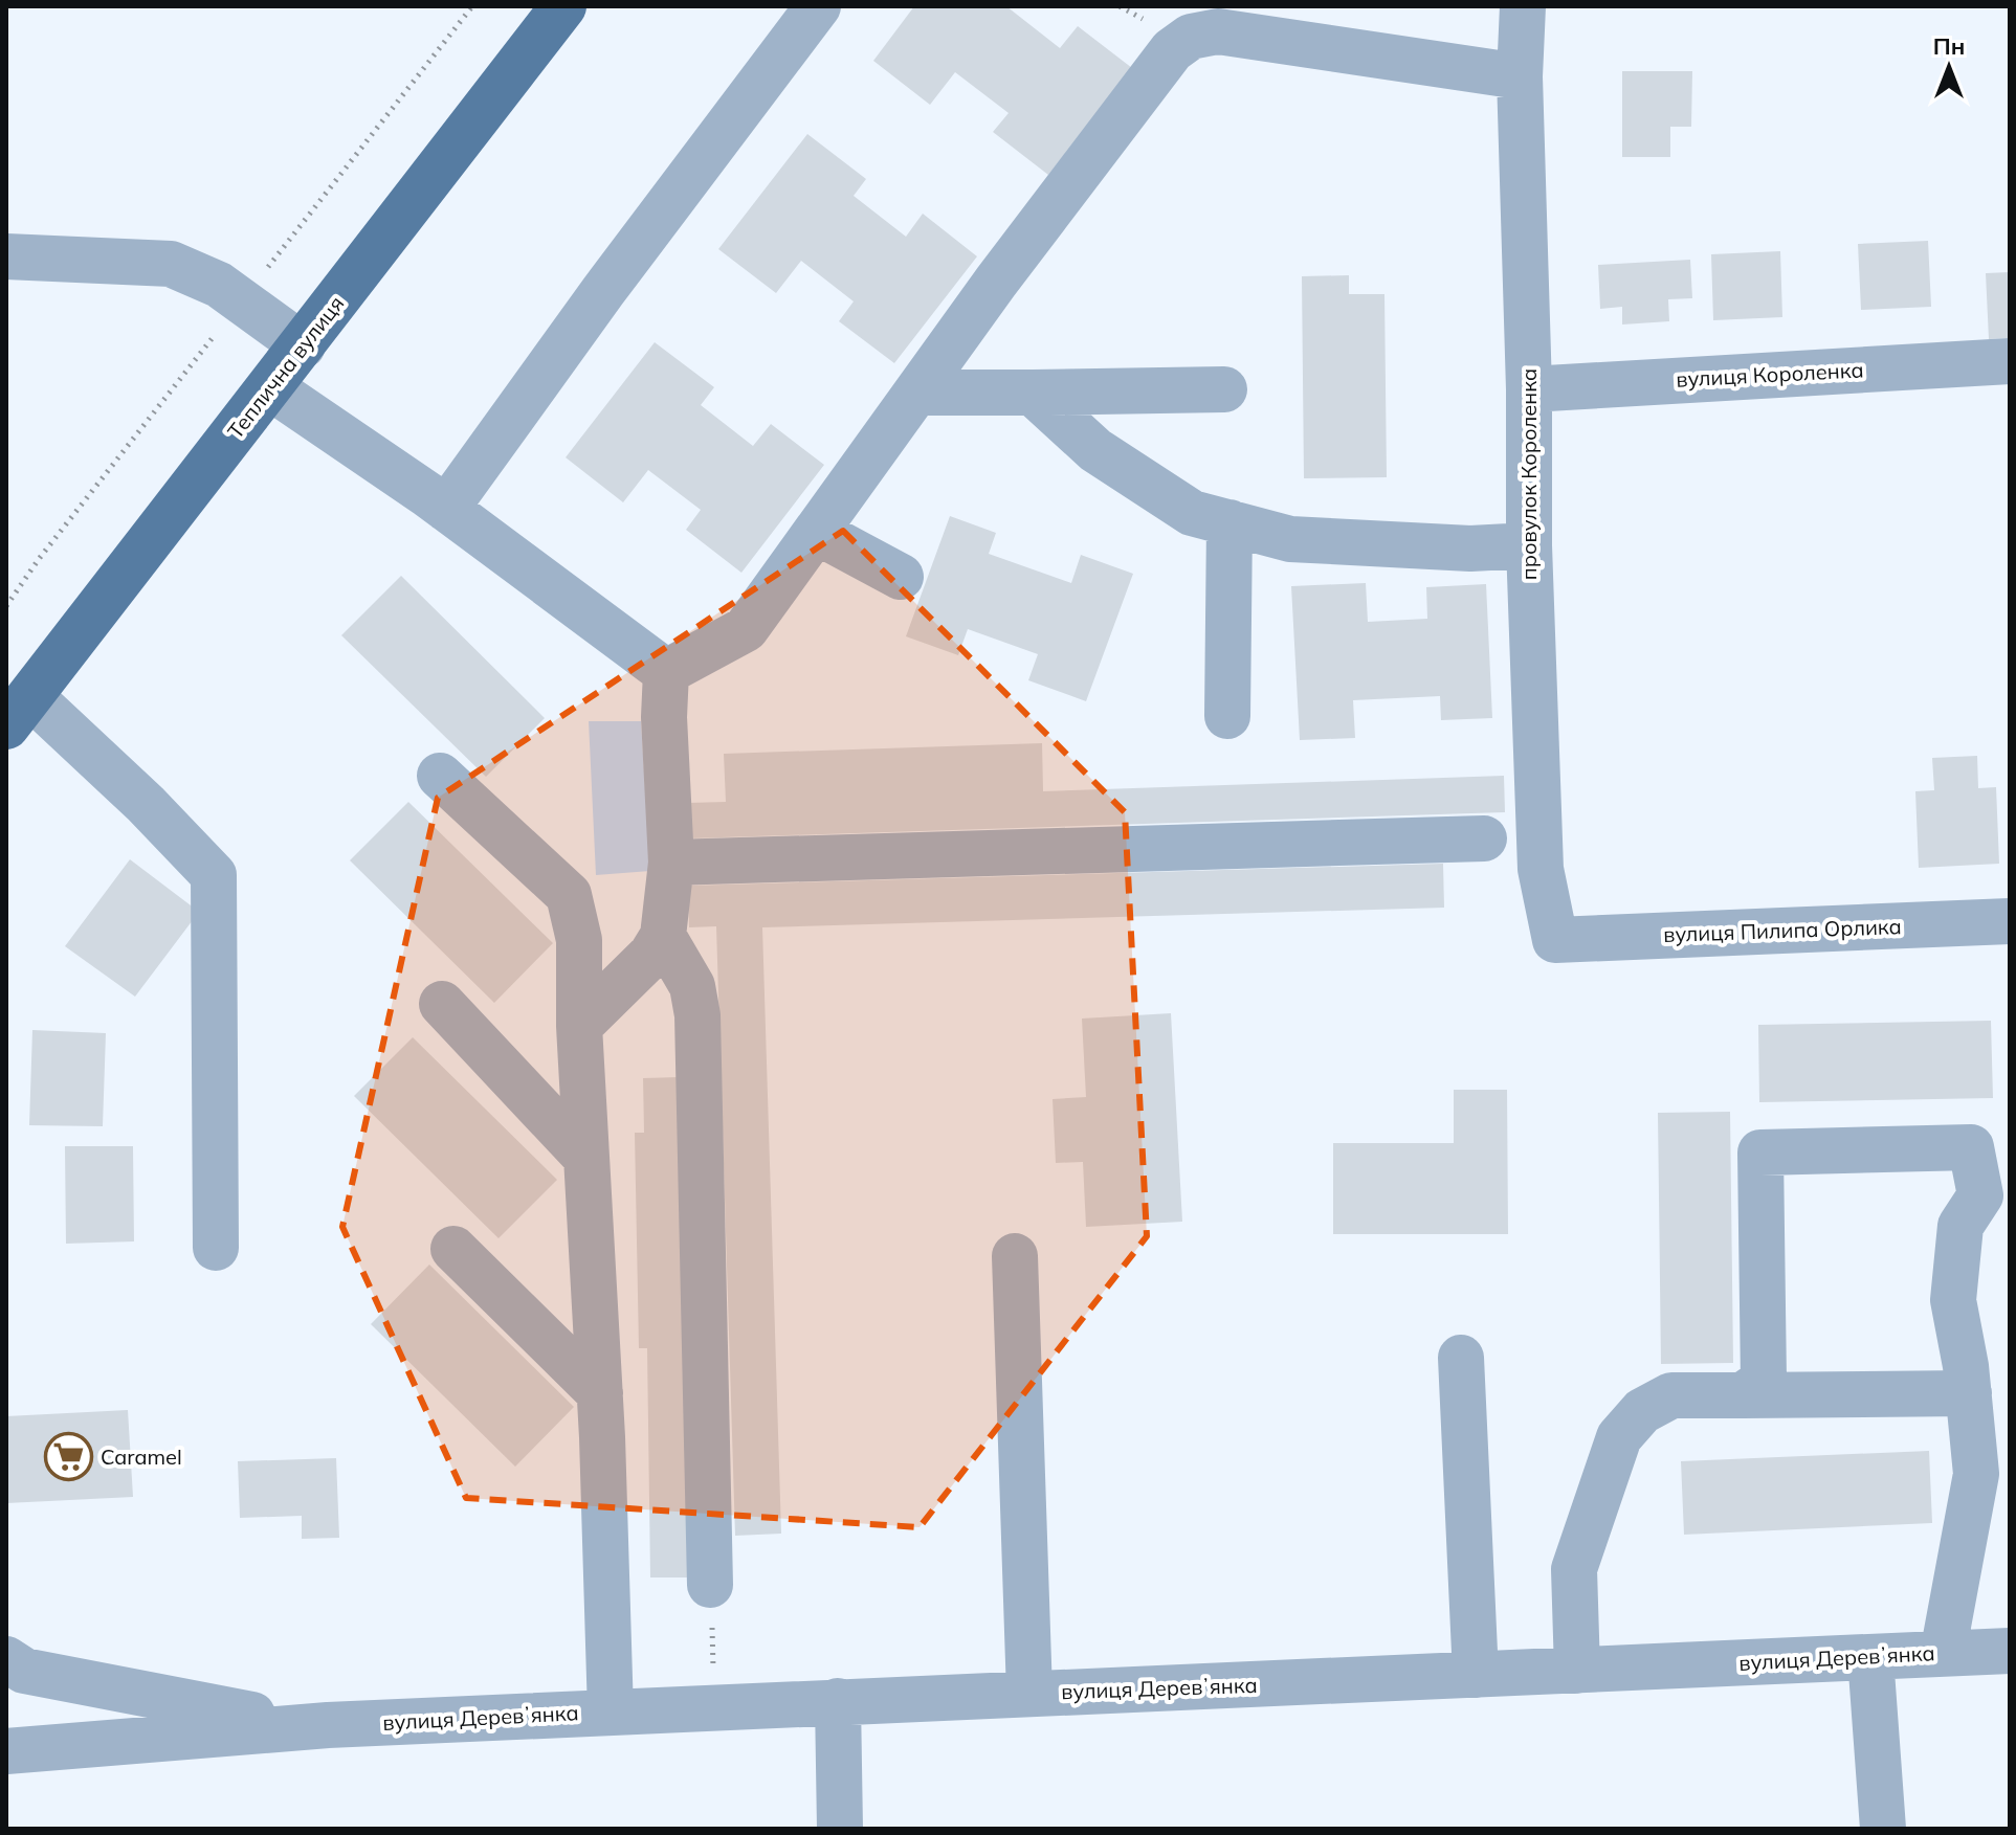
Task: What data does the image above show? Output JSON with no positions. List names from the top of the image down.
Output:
{
  "streets": {
    "main road": ["Теплична вулиця"],
    "street": [
      "вулиця Короленка",
      "провулок Короленка",
      "вулиця Пилипа Орлика",
      "вулиця Деревʼянка"
    ]
  },
  "crossings": [
    ["вулиця Короленка", "провулок Короленка"],
    ["провулок Короленка", "вулиця Пилипа Орлика"]
  ],
  "places": {
    "supermarket": ["Caramel"]
  },
  "north": "top"
}
